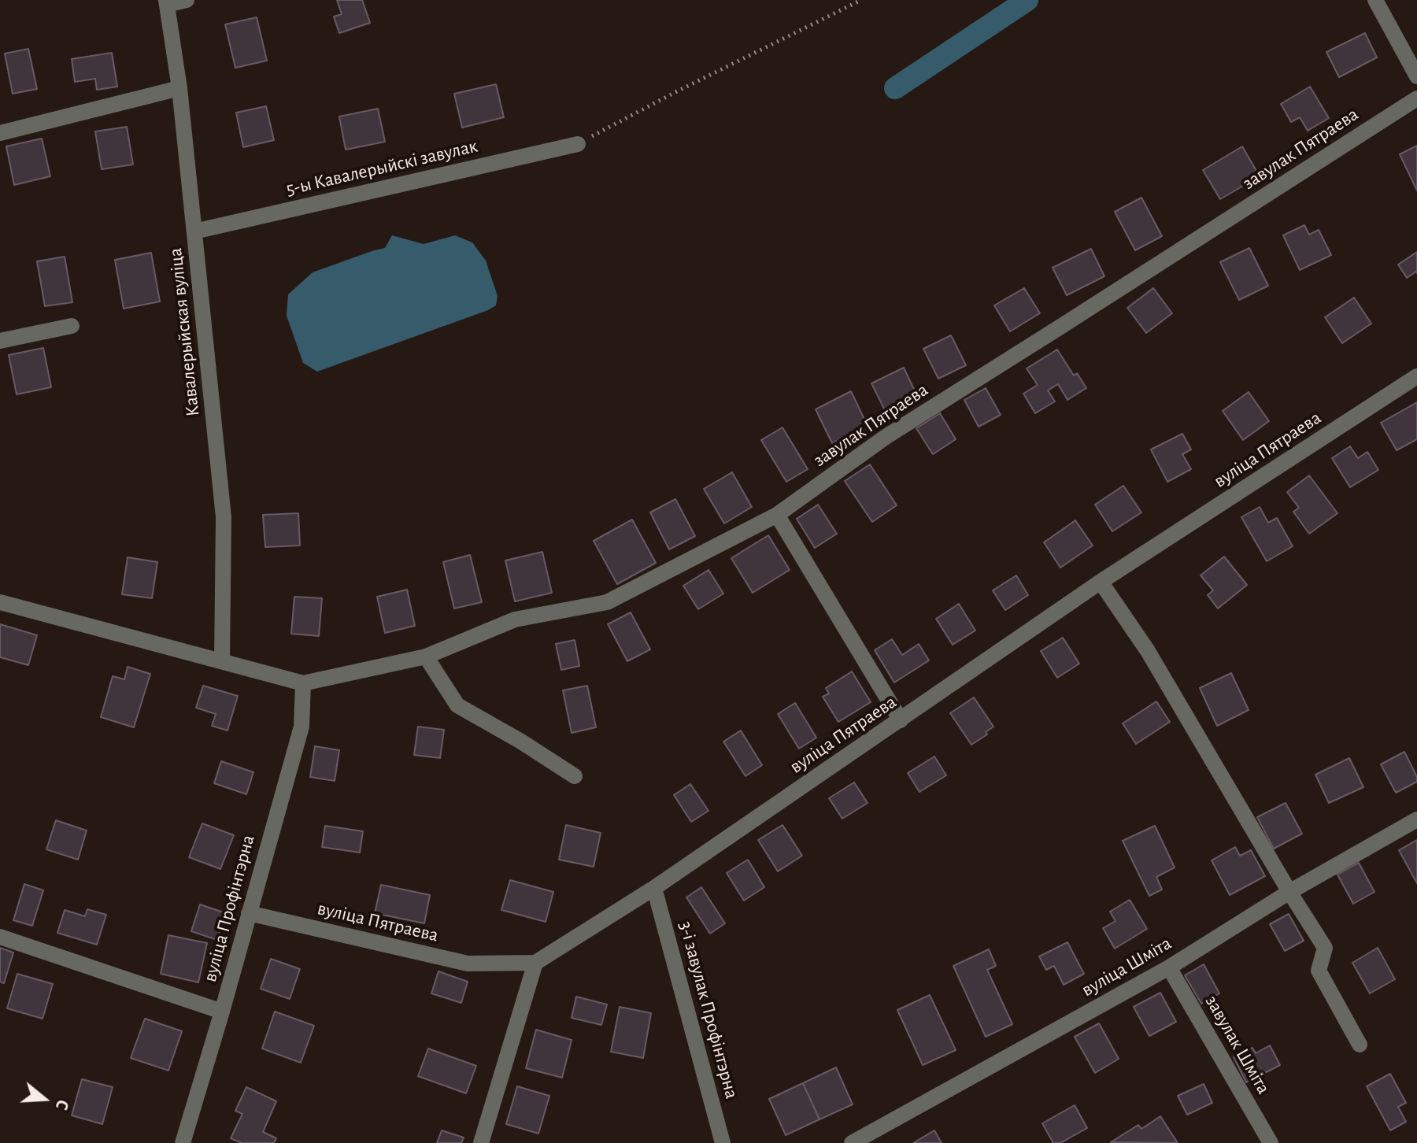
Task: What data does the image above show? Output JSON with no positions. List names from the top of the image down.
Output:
{
  "streets": {
    "street": [
      "завулак Пятраева",
      "5-ы Кавалерыйскі завулак",
      "Кавалерыйская вуліца",
      "вуліца Пятраева",
      "вуліца Профінтэрна",
      "вуліца Шміта",
      "3-і завулак Профінтэрна",
      "завулак Шміта"
    ]
  },
  "crossings": [
    ["завулак Пятраева", "вуліца Профінтэрна"],
    ["5-ы Кавалерыйскі завулак", "Кавалерыйская вуліца"],
    ["вуліца Пятраева", "вуліца Профінтэрна"],
    ["вуліца Пятраева", "3-і завулак Профінтэрна"],
    ["вуліца Шміта", "завулак Шміта"]
  ],
  "north": "right"
}
